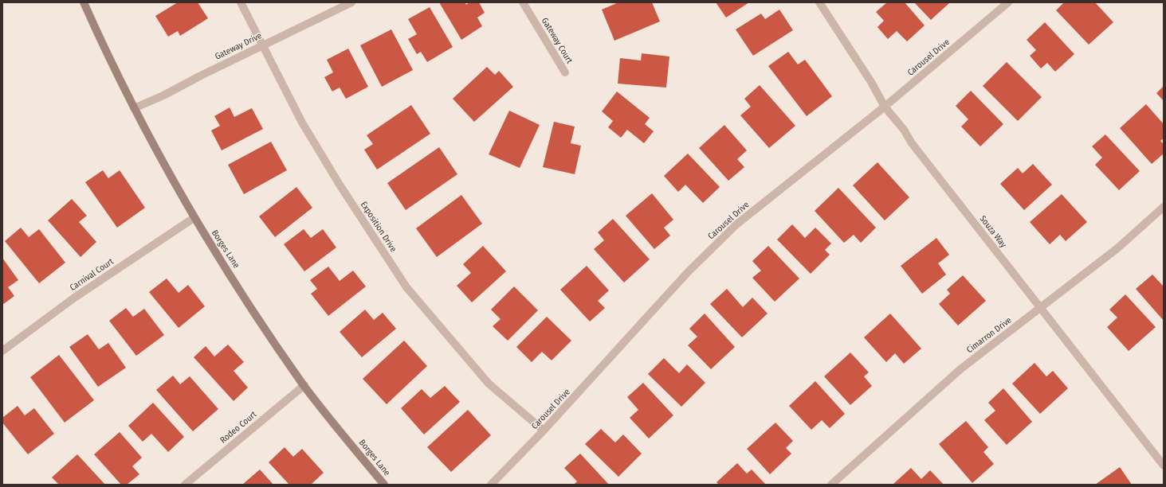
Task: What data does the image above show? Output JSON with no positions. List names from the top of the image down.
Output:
{
  "streets": {
    "street": [
      "Gateway Court",
      "Gateway Drive",
      "Carousel Drive",
      "Exposition Drive",
      "Souza Way",
      "Borges Lane",
      "Carnival Court",
      "Cimarron Drive",
      "Rodeo Court"
    ]
  },
  "crossings": [
    ["Gateway Drive", "Exposition Drive"],
    ["Gateway Drive", "Borges Lane"],
    ["Carousel Drive", "Exposition Drive"],
    ["Carousel Drive", "Souza Way"],
    ["Souza Way", "Cimarron Drive"],
    ["Borges Lane", "Carnival Court"],
    ["Borges Lane", "Rodeo Court"]
  ]
}
